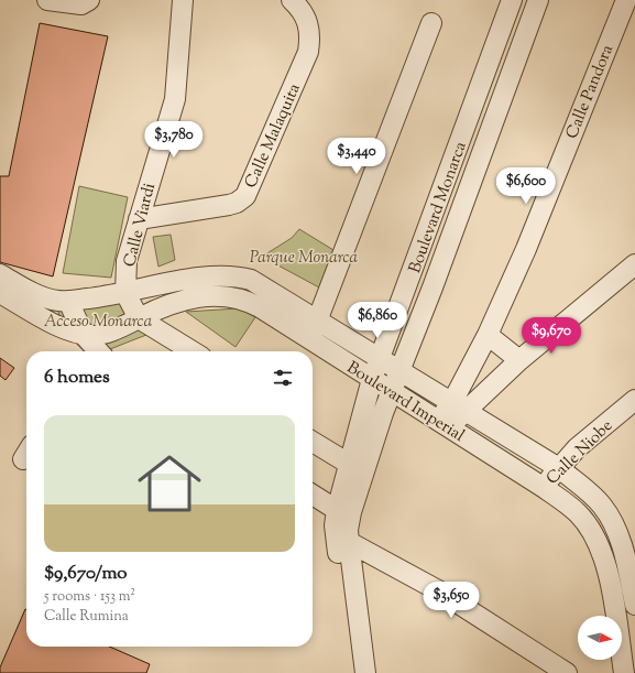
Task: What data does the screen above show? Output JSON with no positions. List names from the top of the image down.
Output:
{
  "streets": {
    "street": [
      "Calle Pandora",
      "Calle Malaquita",
      "Boulevard Monarca",
      "Calle Viardi",
      "Boulevard Imperial",
      "Calle Niobe"
    ]
  },
  "crossings": [
    ["Calle Pandora", "Boulevard Imperial"],
    ["Calle Malaquita", "Calle Viardi"],
    ["Boulevard Monarca", "Boulevard Imperial"],
    ["Calle Viardi", "Boulevard Imperial"],
    ["Boulevard Imperial", "Calle Niobe"]
  ],
  "parks": ["Parque Monarca", "Acceso Monarca"],
  "north": "right",
  "page": {
    "price": [
      "$3,780",
      "$3,440",
      "$6,600",
      "$6,860",
      "$9,670",
      "$3,650"
    ],
    "heading": "6 homes",
    "list": [
      {
        "name": "$9,670/mo",
        "note": "5 rooms · 153 m² · Calle Rumina"
      }
    ]
  }
}
